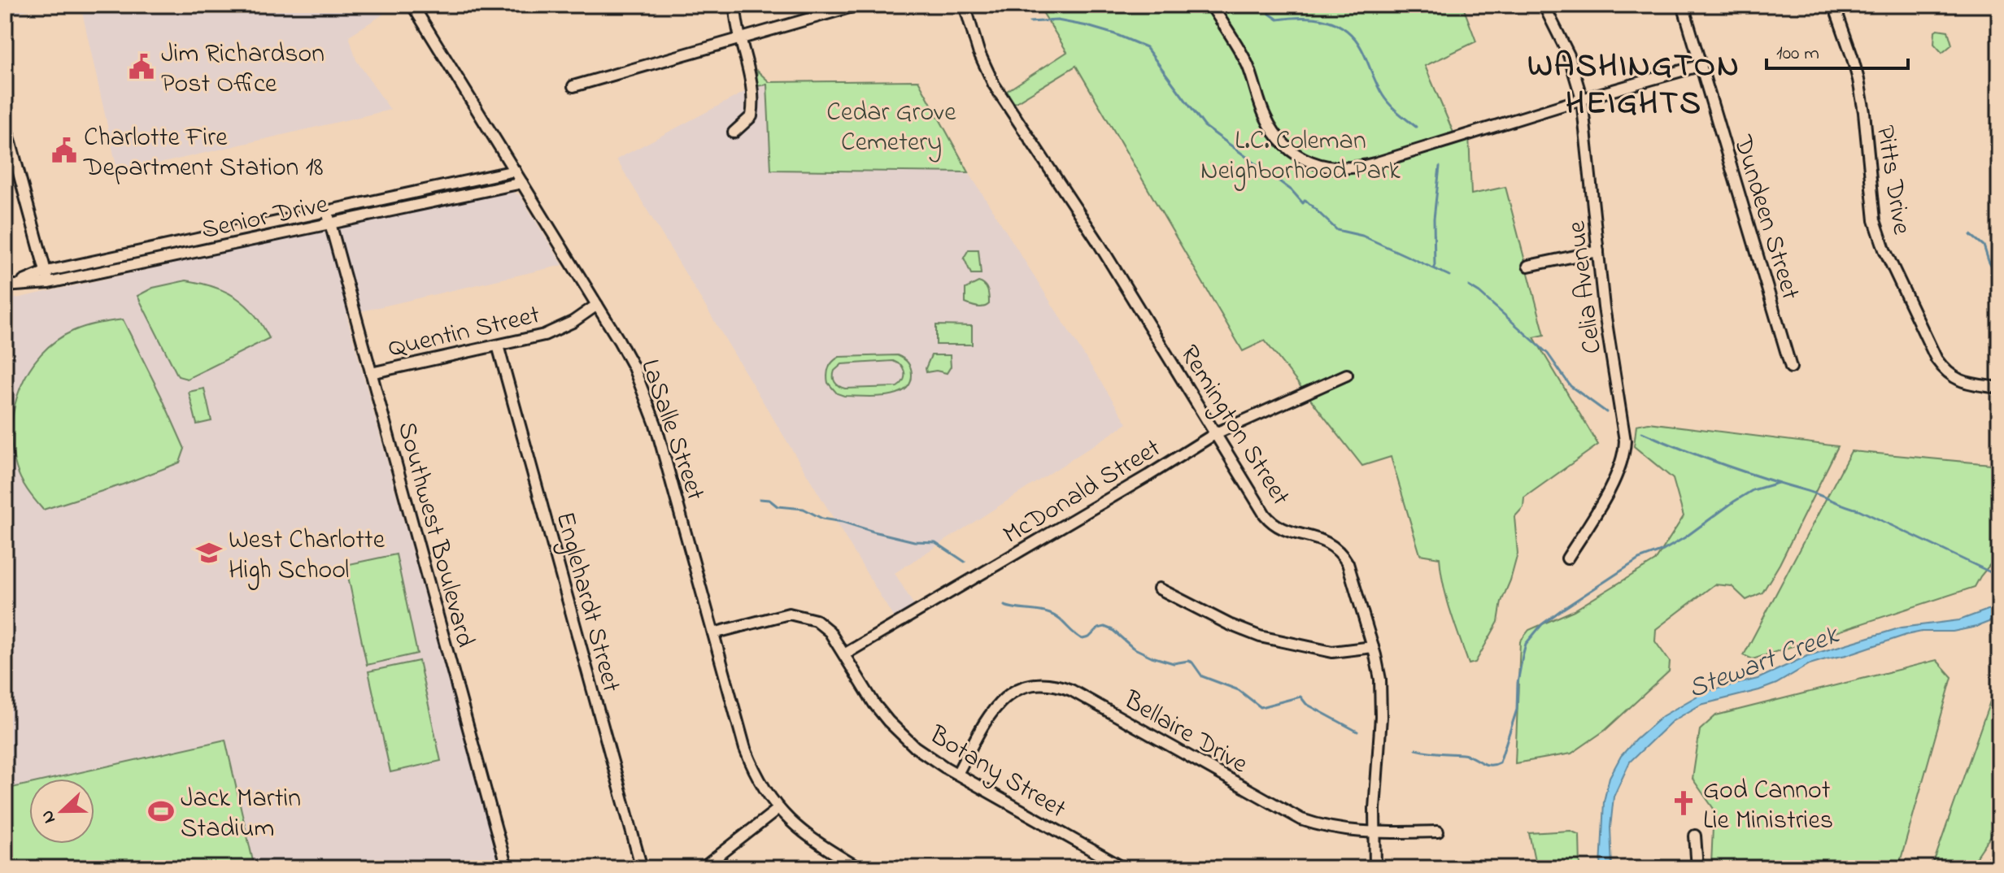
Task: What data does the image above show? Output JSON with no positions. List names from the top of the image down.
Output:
{
  "streets": {
    "street": [
      "Pitts Drive",
      "Senior Drive",
      "Dundeen Street",
      "Celia Avenue",
      "Quentin Street",
      "Remington Street",
      "LaSalle Street",
      "McDonald Street",
      "Southwest Boulevard",
      "Englehardt Street",
      "Bellaire Drive",
      "Botany Street"
    ]
  },
  "crossings": [
    ["Senior Drive", "LaSalle Street"],
    ["Senior Drive", "Southwest Boulevard"],
    ["Quentin Street", "LaSalle Street"],
    ["Quentin Street", "Southwest Boulevard"],
    ["Quentin Street", "Englehardt Street"],
    ["Remington Street", "McDonald Street"],
    ["Remington Street", "Bellaire Drive"],
    ["LaSalle Street", "Botany Street"],
    ["McDonald Street", "Botany Street"],
    ["Bellaire Drive", "Botany Street"]
  ],
  "districts": ["WASHINGTON HEIGHTS"],
  "water": ["Stewart Creek"],
  "parks": ["Cedar Grove Cemetery", "L.C. Coleman Neighborhood Park"],
  "places": {
    "public building": ["Jim Richardson Post Office", "Charlotte Fire Department Station 18"],
    "school or university": ["West Charlotte High School"],
    "church": ["God Cannot Lie Ministries"],
    "sports": ["Jack Martin Stadium"]
  },
  "scale_bar": "100 m",
  "north": "left"
}
